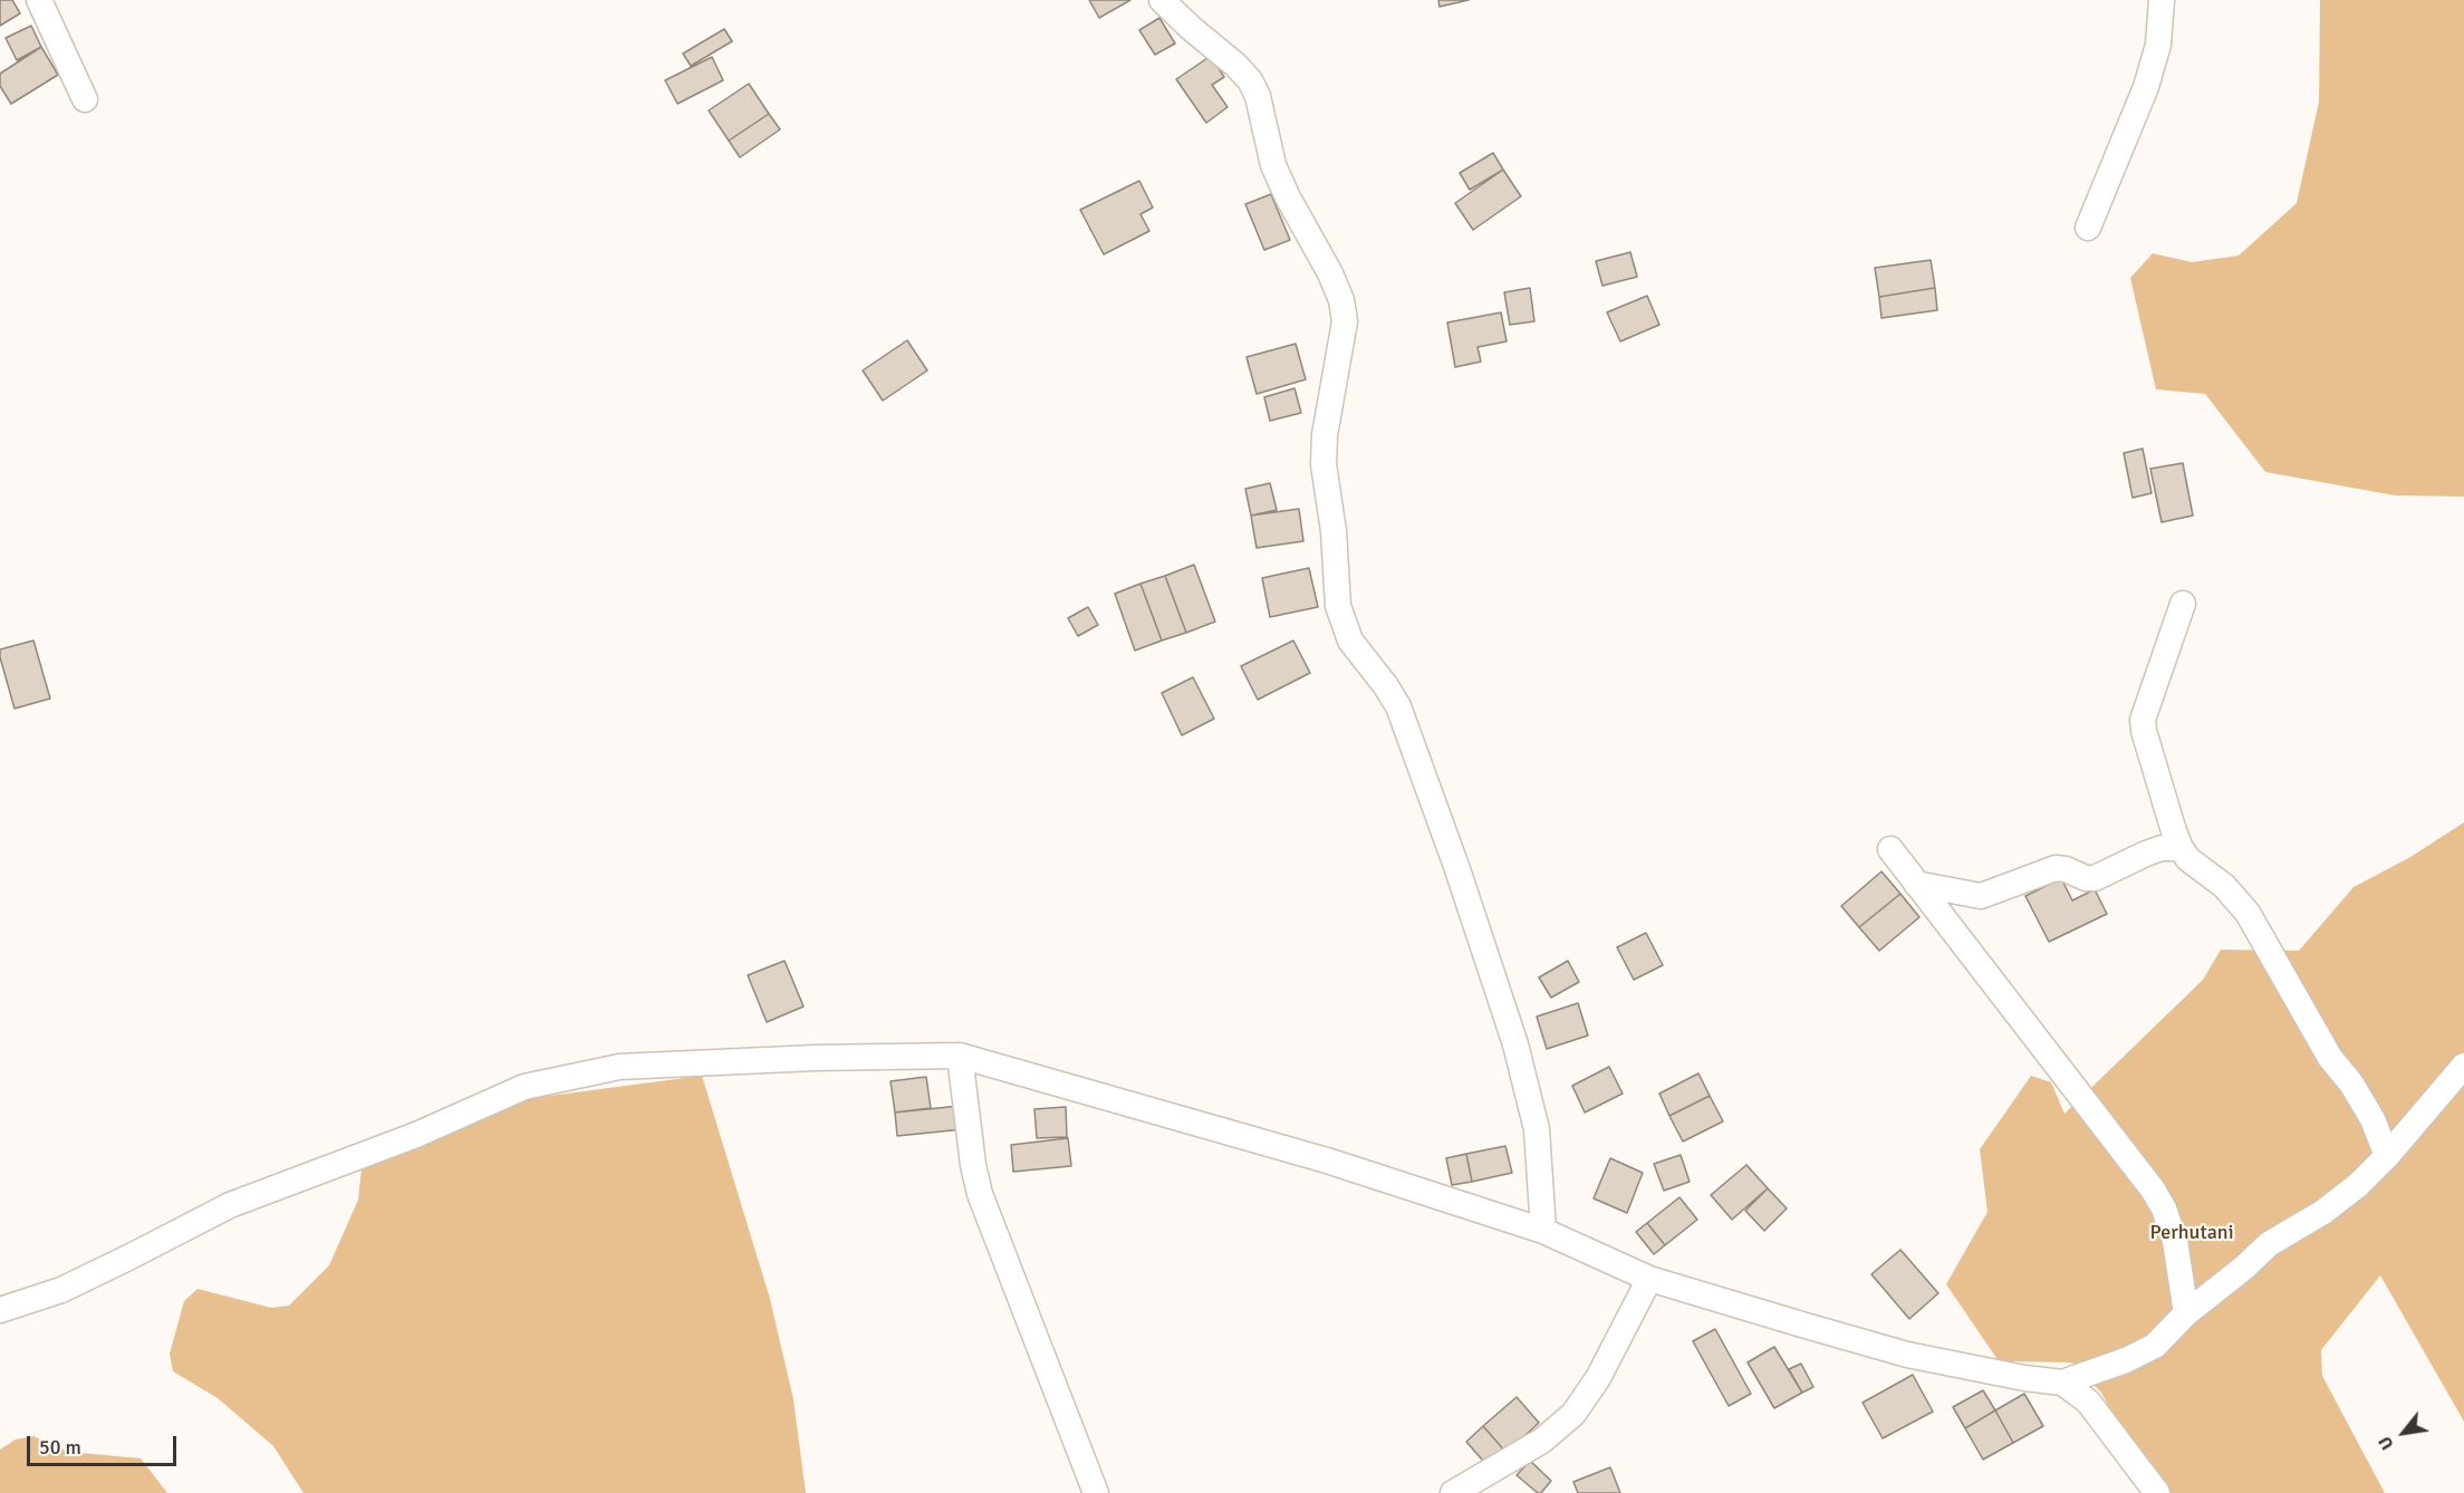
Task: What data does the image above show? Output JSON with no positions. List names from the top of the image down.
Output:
{
  "parks": ["Perhutani"],
  "scale_bar": "50 m",
  "north": "bottom left"
}
